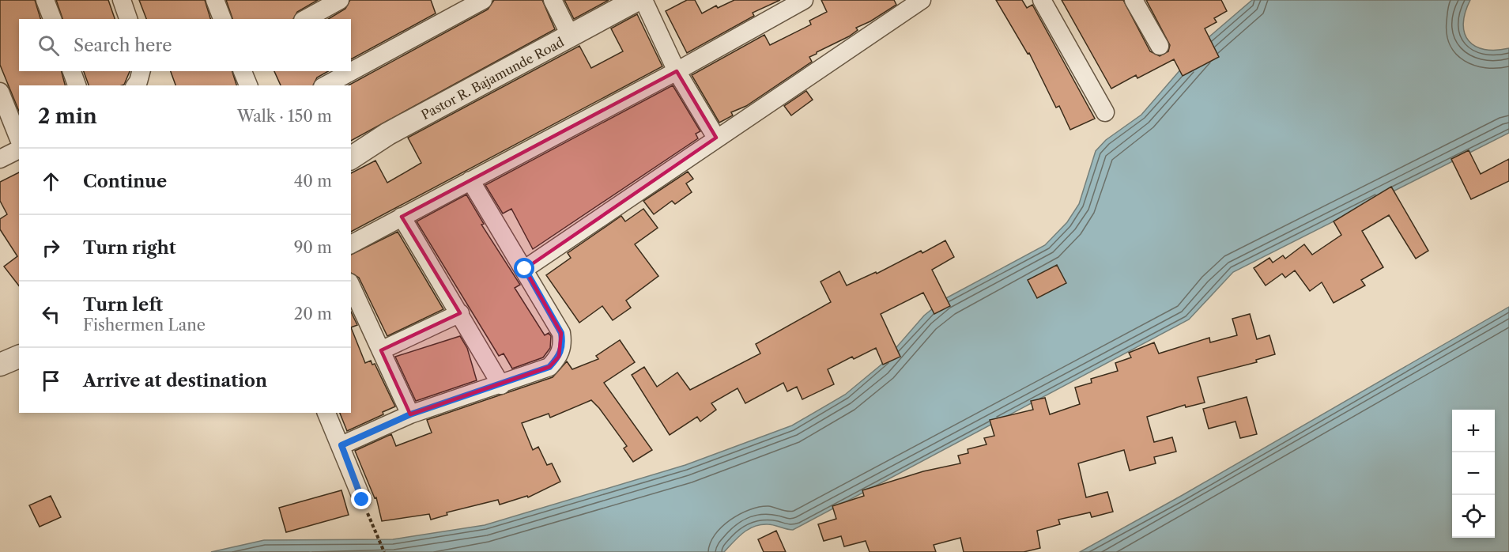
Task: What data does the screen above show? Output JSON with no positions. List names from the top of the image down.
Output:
{
  "streets": {
    "street": ["Pastor R. Bajamunde Road"]
  },
  "page": {
    "search": "Search here",
    "heading": ["2 min", "Walk · 150 m"],
    "list": [
      ["Continue", "40 m"],
      ["Turn right", "90 m"],
      ["Turn left", "Fishermen Lane", "20 m"],
      "Arrive at destination"
    ],
    "map_buttons": ["+", "−"]
  }
}
